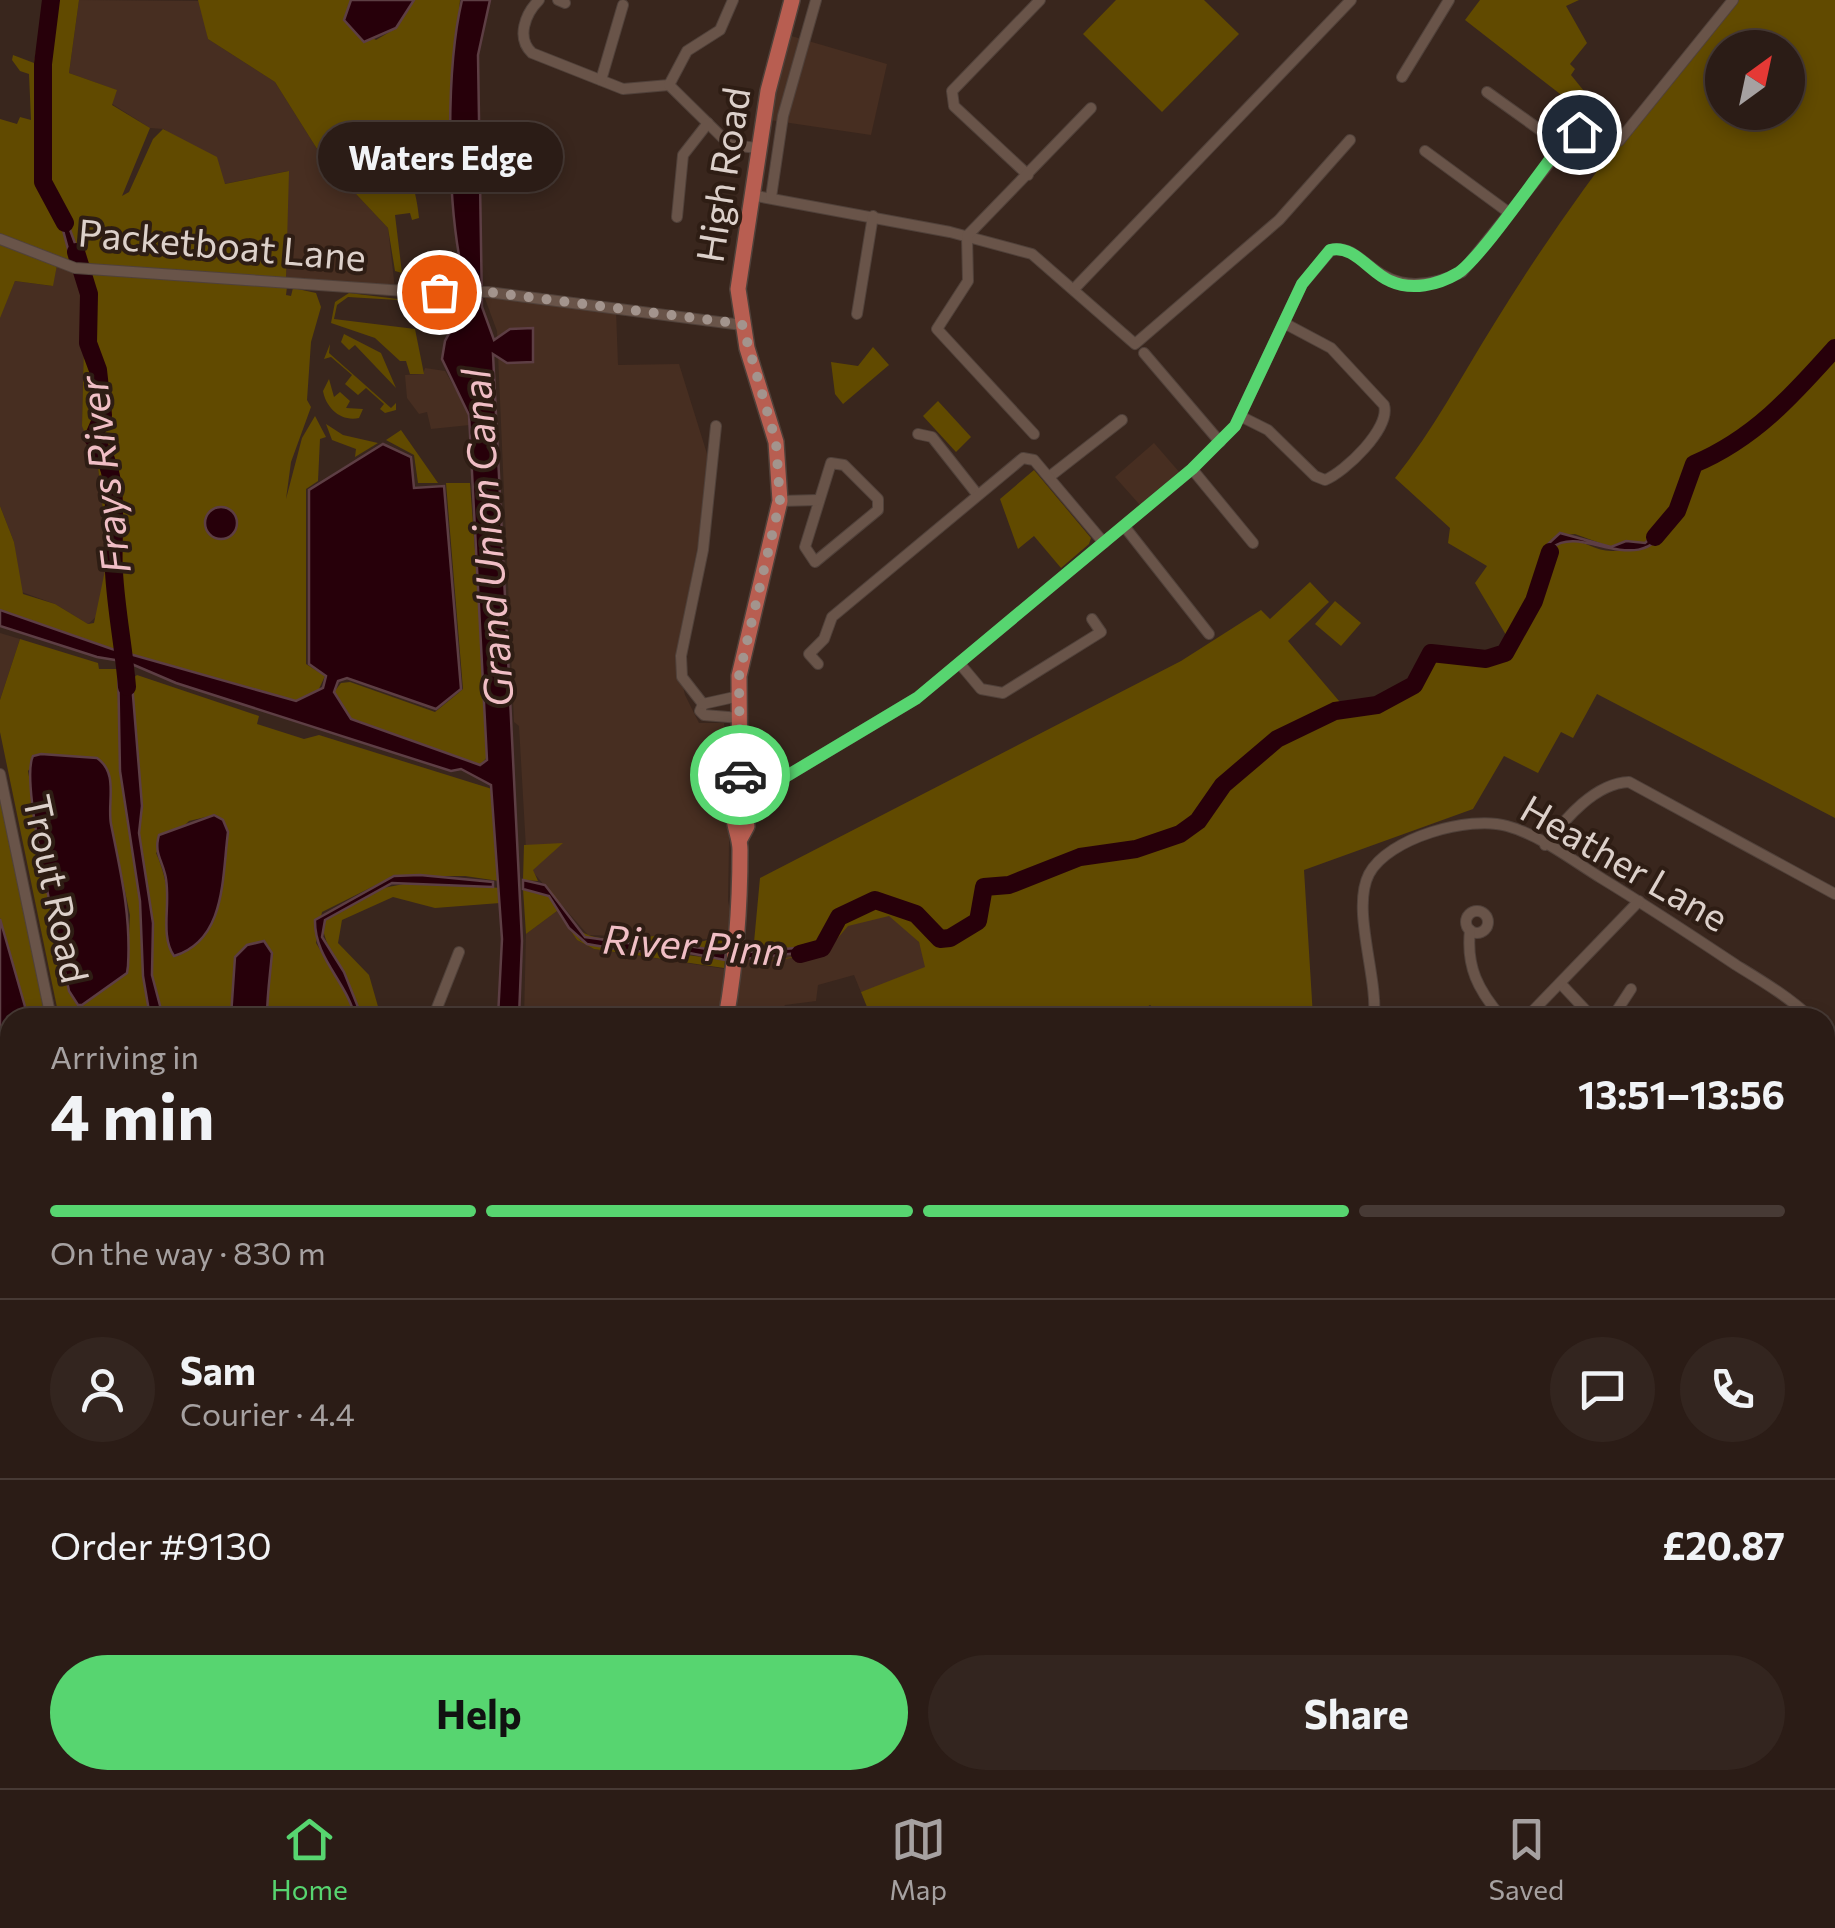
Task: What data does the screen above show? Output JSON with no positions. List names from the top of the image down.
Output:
{
  "streets": {
    "main road": ["High Road"],
    "street": ["Packetboat Lane", "Heather Lane", "Trout Road"]
  },
  "crossings": [
    ["High Road", "Packetboat Lane"]
  ],
  "water": ["Frays River", "Grand Union Canal", "River Pinn"],
  "places": ["Waters Edge"],
  "north": "top right",
  "page": {
    "bubble": "Waters Edge",
    "heading": ["4 min", "Arriving in", "13:51–13:56"],
    "panel": [
      "Sam",
      "Courier · 4.4",
      "Order #9130",
      "£20.87"
    ],
    "bar": "On the way · 830 m",
    "buttons": ["Help", "Share"],
    "tabs": ["Home", "Map", "Saved"]
  }
}
